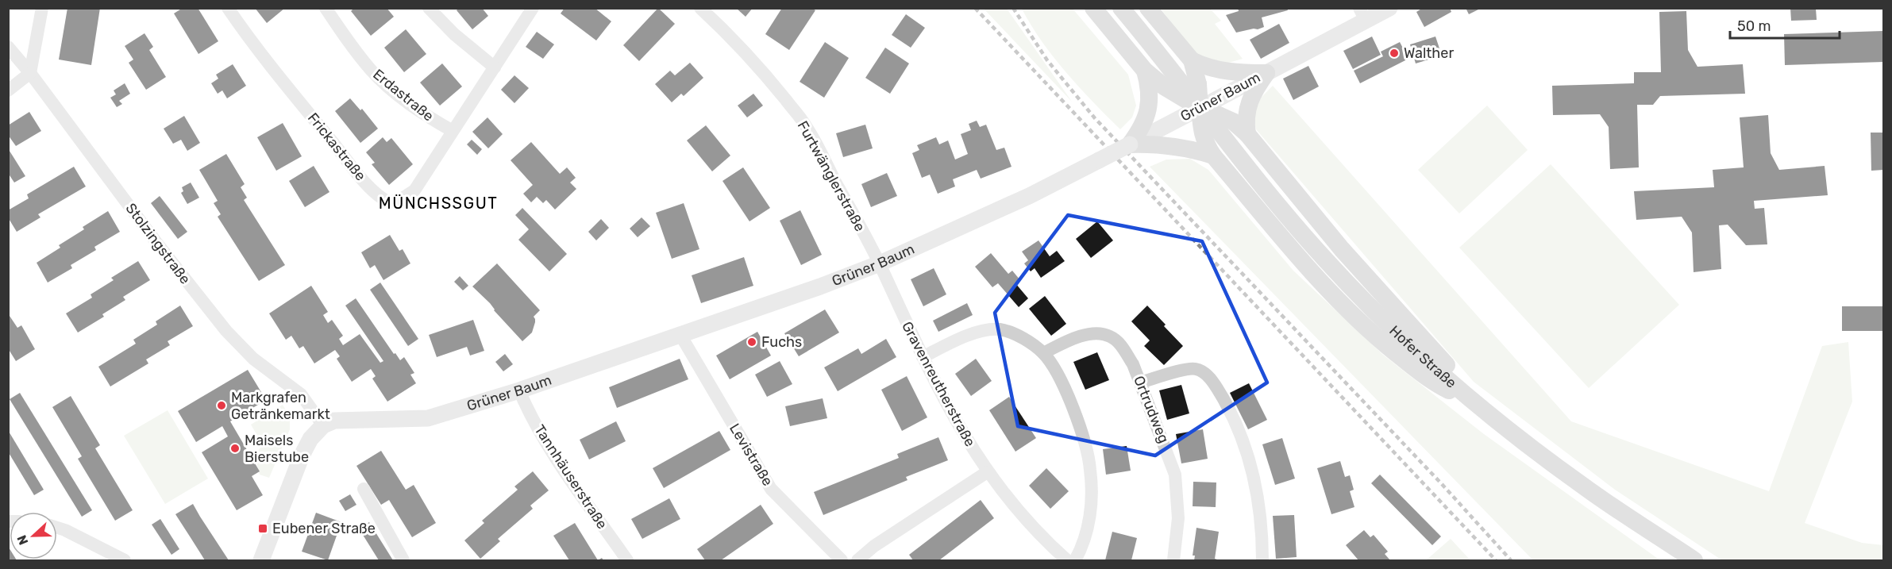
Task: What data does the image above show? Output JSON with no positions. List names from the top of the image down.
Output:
{
  "streets": {
    "main road": ["Hofer Straße"],
    "street": [
      "Erdastraße",
      "Grüner Baum",
      "Frickastraße",
      "Furtwänglerstraße",
      "Stolzingstraße",
      "Gravenreutherstraße",
      "Ortrudweg",
      "Levistraße",
      "Tannhäuserstraße"
    ]
  },
  "crossings": [
    ["Erdastraße", "Frickastraße"],
    ["Grüner Baum", "Furtwänglerstraße"],
    ["Grüner Baum", "Stolzingstraße"],
    ["Grüner Baum", "Hofer Straße"],
    ["Grüner Baum", "Gravenreutherstraße"],
    ["Grüner Baum", "Levistraße"],
    ["Grüner Baum", "Tannhäuserstraße"],
    ["Furtwänglerstraße", "Gravenreutherstraße"]
  ],
  "districts": ["MÜNCHSSGUT"],
  "places": {
    "other": [
      "Walther",
      "Fuchs",
      "Markgrafen Getränkemarkt",
      "Maisels Bierstube"
    ],
    "transit": ["Eubener Straße"]
  },
  "scale_bar": "50 m",
  "north": "left"
}
